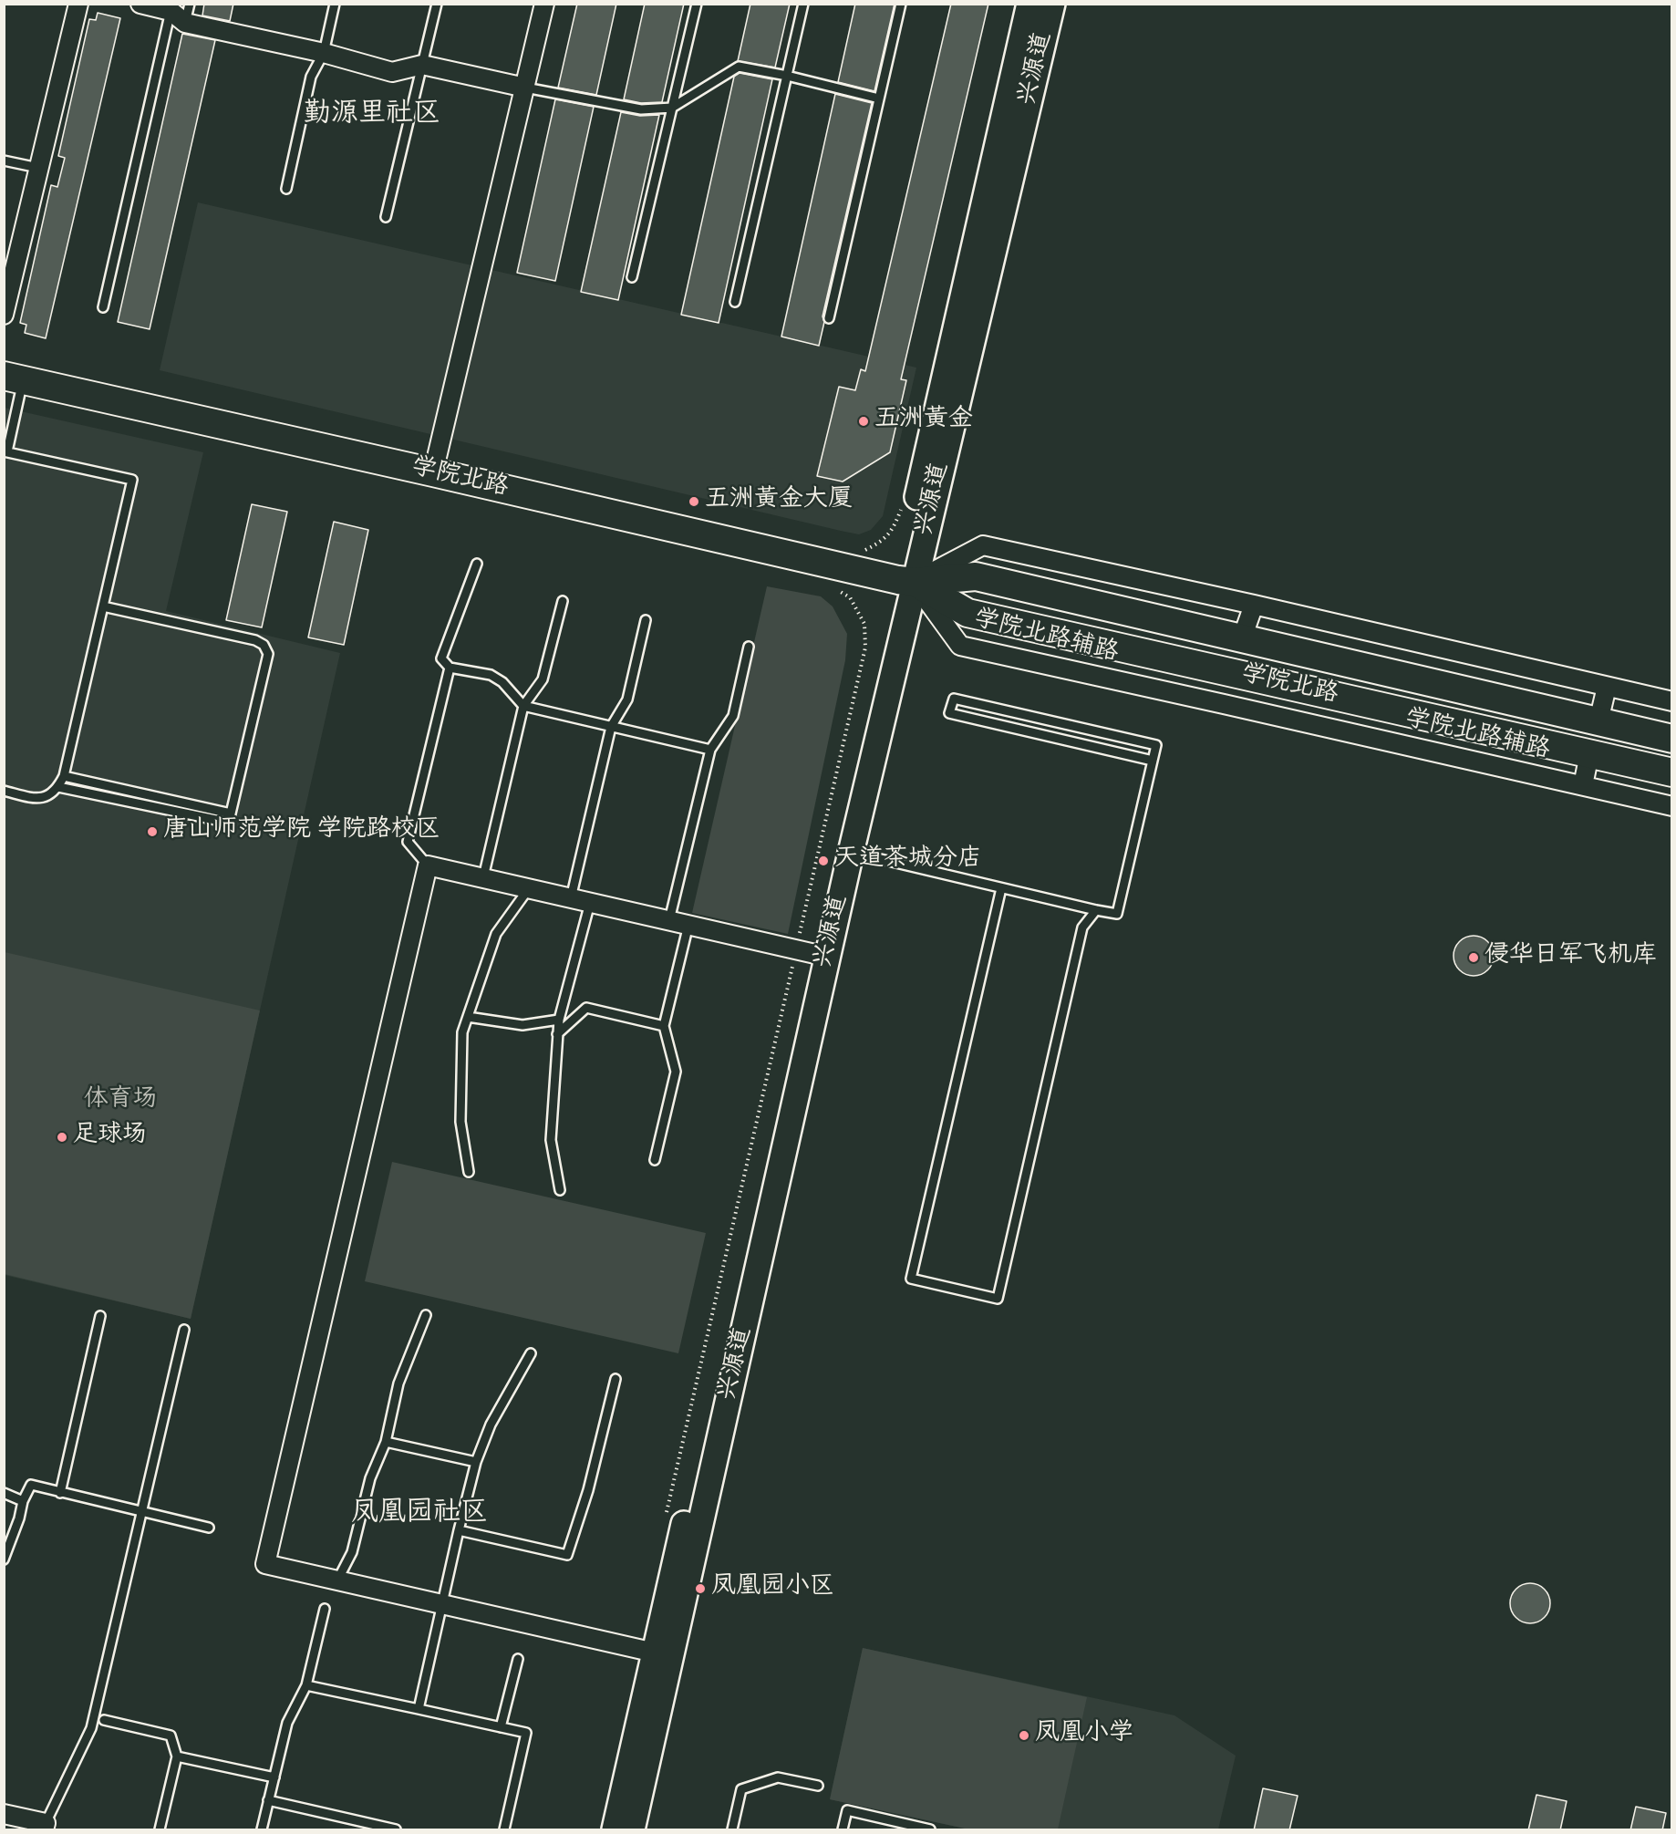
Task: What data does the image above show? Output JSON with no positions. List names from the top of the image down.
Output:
{
  "streets": {
    "main road": ["兴源道", "学院北路"],
    "street": ["学院北路辅路"]
  },
  "crossings": [
    ["兴源道", "学院北路"],
    ["兴源道", "学院北路辅路"],
    ["学院北路", "学院北路辅路"]
  ],
  "districts": ["勤源里社区", "凤凰园社区"],
  "parks": ["体育场"],
  "places": [
    "五洲黄金",
    "五洲黄金大厦",
    "唐山师范学院 学院路校区",
    "天道茶城分店",
    "侵华日军飞机库",
    "足球场",
    "凤凰园小区",
    "凤凰小学"
  ]
}
